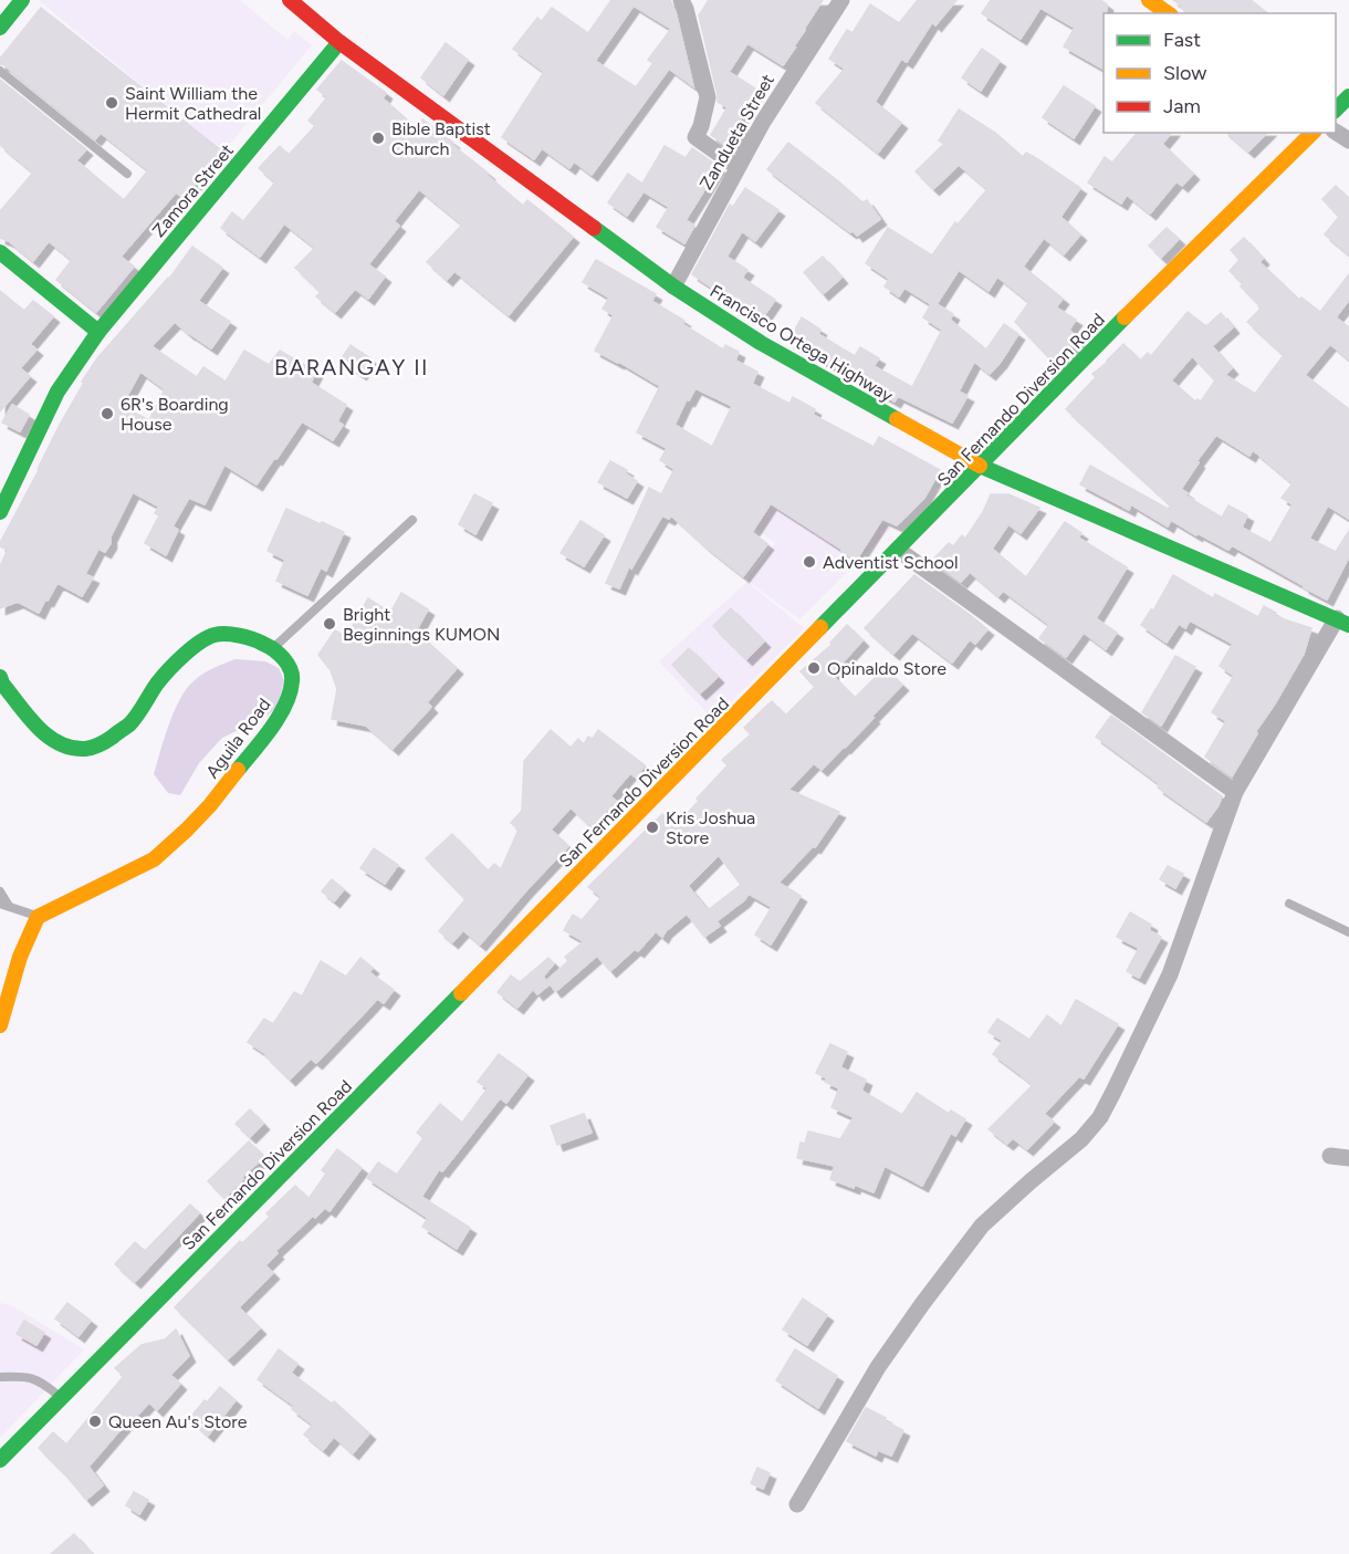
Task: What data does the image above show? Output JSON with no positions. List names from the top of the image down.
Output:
{
  "streets": {
    "main road": [
      "Zamora Street",
      "Francisco Ortega Highway",
      "San Fernando Diversion Road",
      "Aguila Road"
    ],
    "street": ["Zandueta Street"]
  },
  "crossings": [
    ["Zandueta Street", "Francisco Ortega Highway"],
    ["Zamora Street", "Francisco Ortega Highway"],
    ["Francisco Ortega Highway", "San Fernando Diversion Road"]
  ],
  "districts": ["BARANGAY II"],
  "places": [
    "Saint William the Hermit Cathedral",
    "Bible Baptist Church",
    "6R's Boarding House",
    "Adventist School",
    "Bright Beginnings KUMON",
    "Opinaldo Store",
    "Kris Joshua Store",
    "Queen Au's Store"
  ],
  "legend": ["Fast", "Slow", "Jam"]
}
